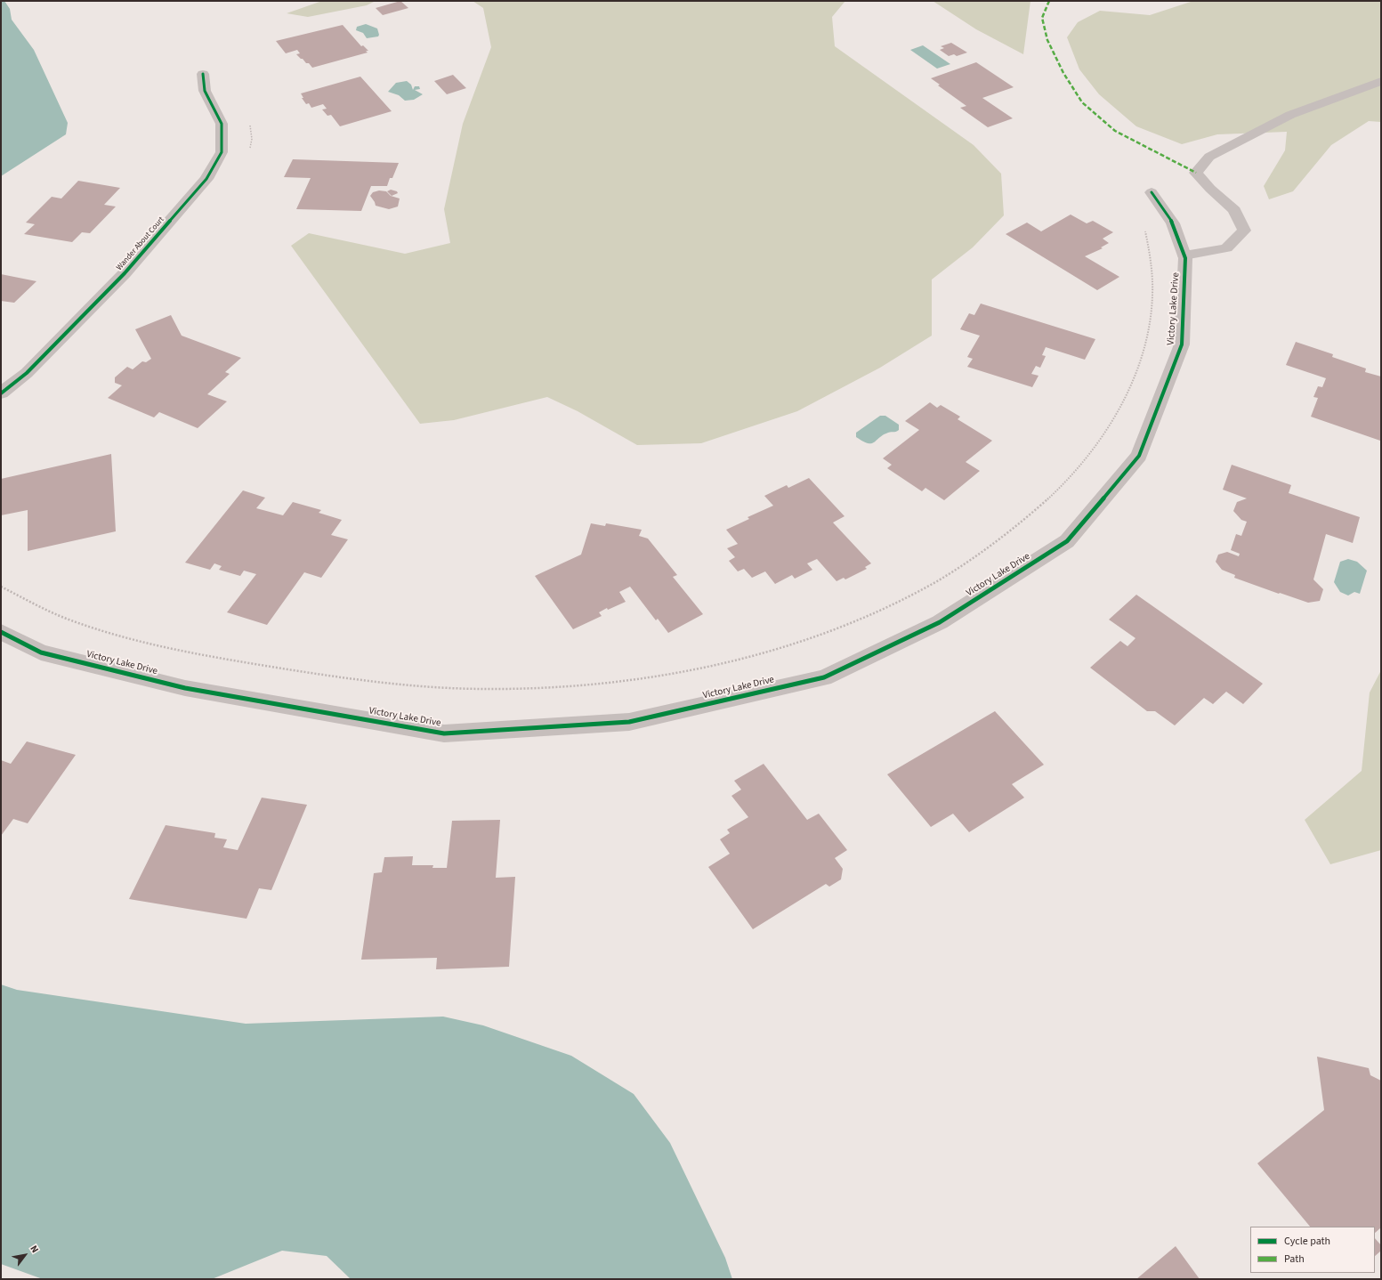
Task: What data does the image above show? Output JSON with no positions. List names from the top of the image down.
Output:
{
  "streets": {
    "street": ["Wander About Court", "Victory Lake Drive"]
  },
  "legend": ["Cycle path", "Path"],
  "north": "top right"
}
